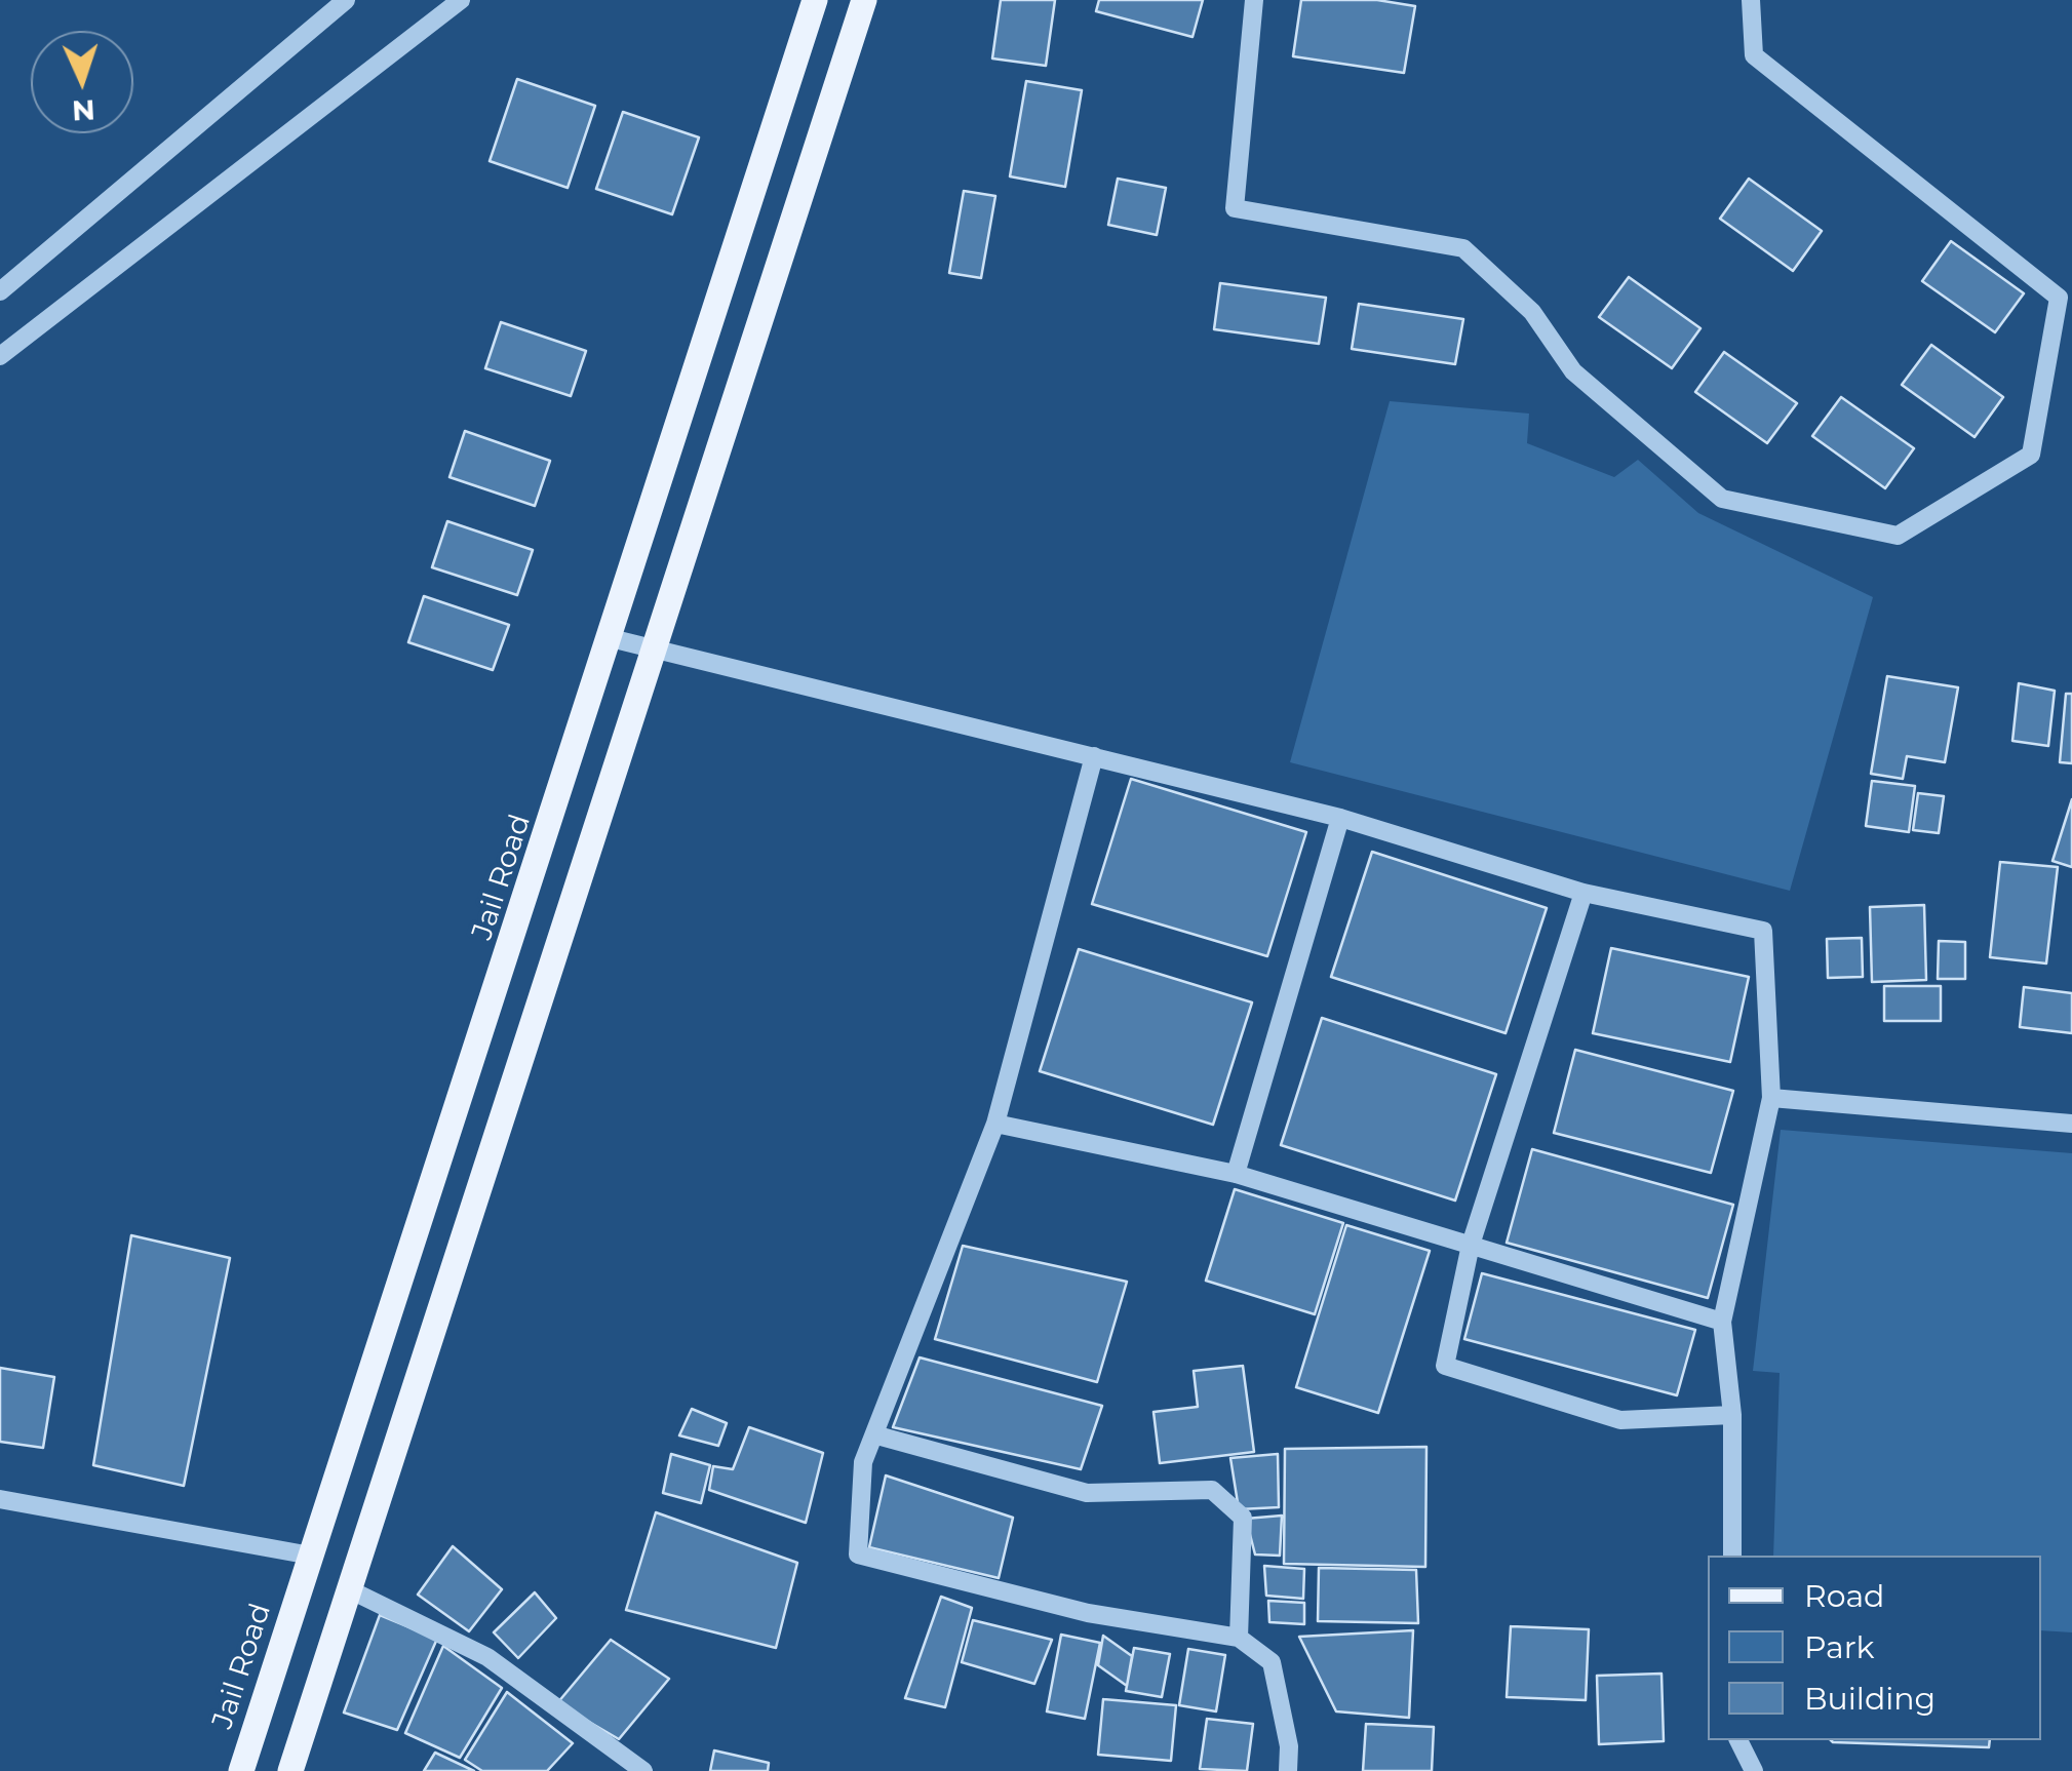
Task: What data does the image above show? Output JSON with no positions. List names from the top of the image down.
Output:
{
  "streets": {
    "main road": ["Jail Road"]
  },
  "legend": ["Road", "Park", "Building"],
  "north": "bottom"
}
